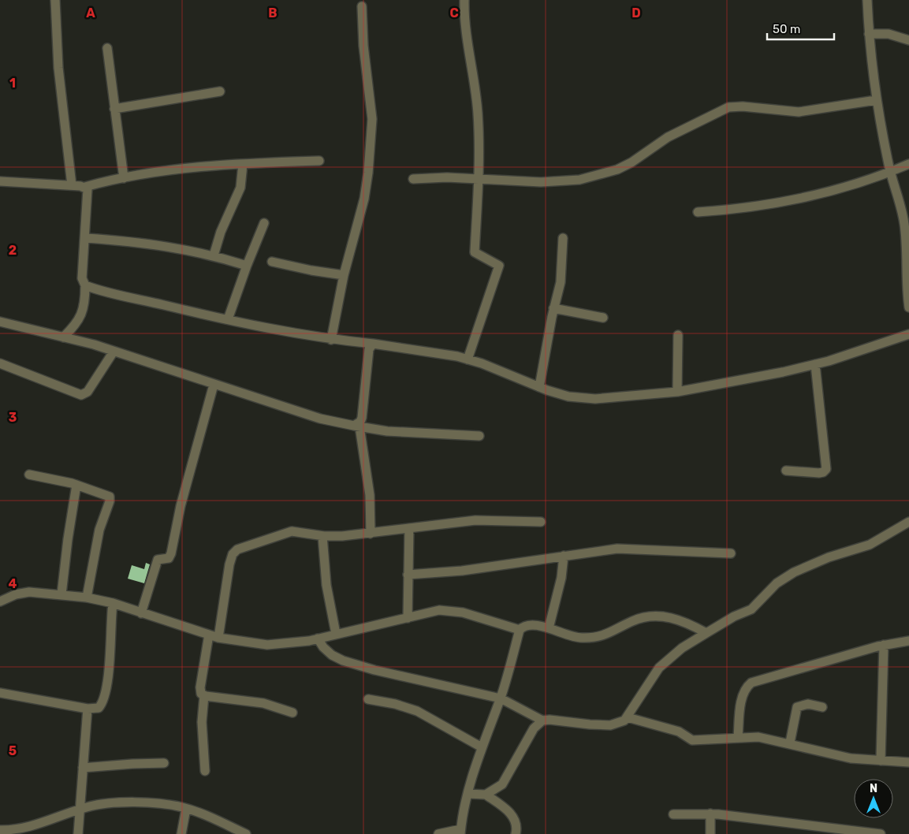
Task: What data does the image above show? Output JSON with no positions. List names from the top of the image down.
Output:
{
  "scale_bar": "50 m",
  "north": "top",
  "grid": {
    "columns": [
      "A",
      "B",
      "C",
      "D"
    ],
    "rows": [
      "1",
      "2",
      "3",
      "4",
      "5"
    ]
  }
}
